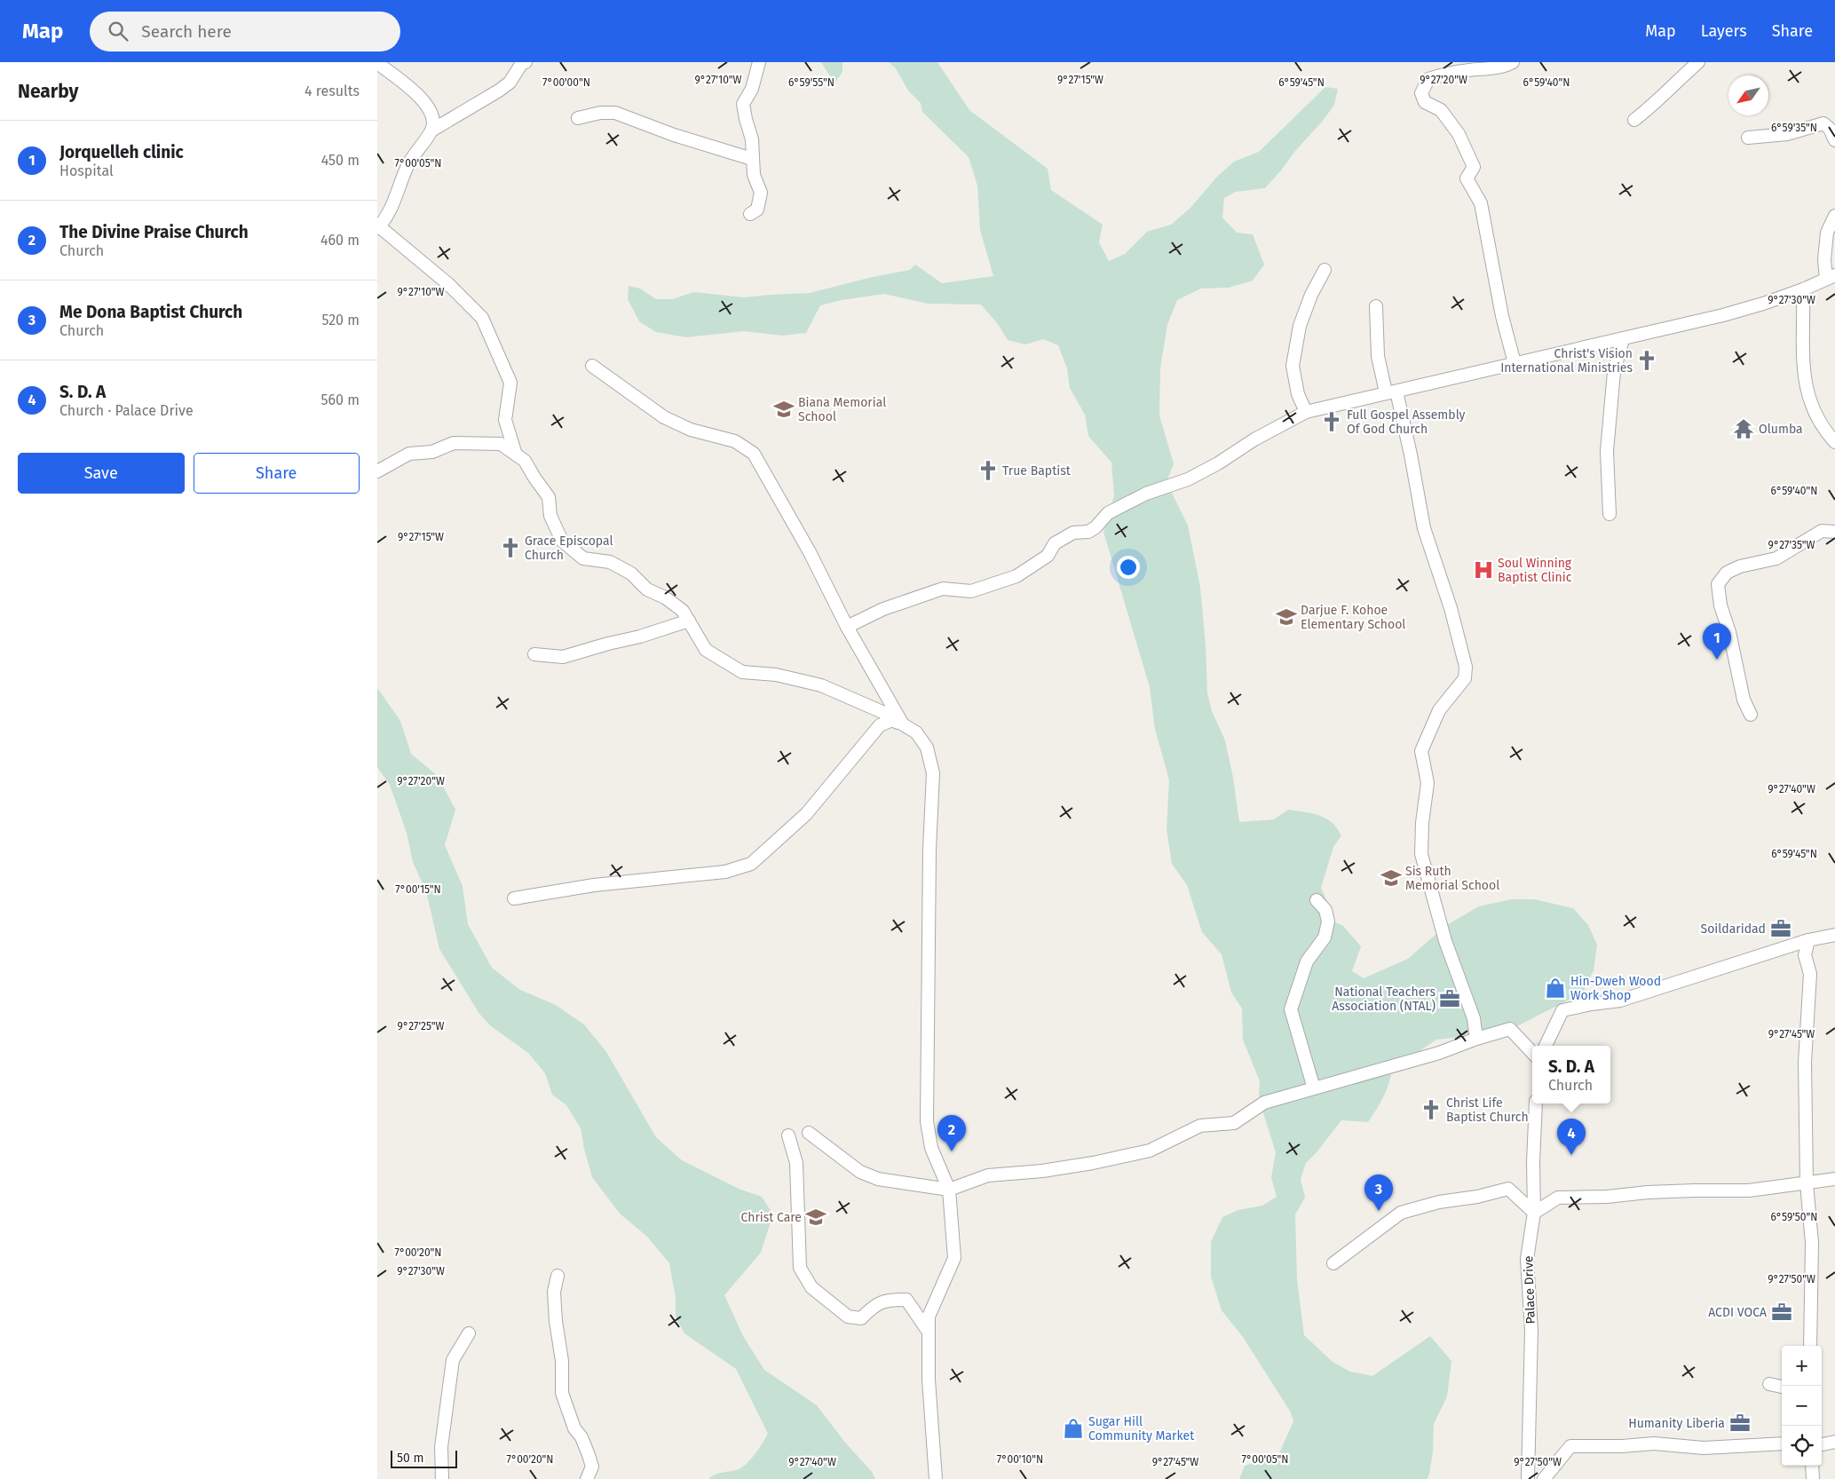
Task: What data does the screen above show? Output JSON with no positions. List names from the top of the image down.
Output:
{
  "streets": {
    "street": ["Palace Drive"]
  },
  "places": {
    "church": [
      "Christ's Vision International Ministries",
      "Full Gospel Assembly Of God Church",
      "True Baptist",
      "Grace Episcopal Church",
      "Christ Life Baptist Church"
    ],
    "school or university": [
      "Biana Memorial School",
      "Darjue F. Kohoe Elementary School",
      "Sis Ruth Memorial School",
      "Christ Care"
    ],
    "temple": ["Olumba"],
    "hospital": ["Soul Winning Baptist Clinic"],
    "office": [
      "Soildaridad",
      "National Teachers Association (NTAL)",
      "ACDI VOCA",
      "Humanity Liberia"
    ],
    "shop": ["Hin-Dweh Wood Work Shop", "Sugar Hill Community Market"]
  },
  "scale_bar": "50 m",
  "north": "bottom left",
  "page": {
    "header": "Map",
    "search": "Search here",
    "nav": ["Map", "Layers", "Share"],
    "heading": ["Nearby", "4 results"],
    "list": [
      {
        "mark": "1",
        "name": "Jorquelleh clinic",
        "note": "Hospital",
        "value": "450 m"
      },
      {
        "mark": "2",
        "name": "The Divine Praise Church",
        "note": "Church",
        "value": "460 m"
      },
      {
        "mark": "3",
        "name": "Me Dona Baptist Church",
        "note": "Church",
        "value": "520 m"
      },
      {
        "mark": "4",
        "name": "S. D. A",
        "note": "Church · Palace Drive",
        "value": "560 m"
      }
    ],
    "buttons": ["Save", "Share"],
    "pins": [
      "1",
      "2",
      "4",
      "3"
    ],
    "popup": ["S. D. A", "Church"],
    "map_buttons": ["+", "−"],
    "scale": "50 m"
  },
  "coordinates": [
    "9°27'10\"W",
    "9°27'15\"W",
    "9°27'20\"W",
    "7°00'00\"N",
    "6°59'55\"N",
    "6°59'45\"N",
    "6°59'40\"N",
    "6°59'35\"N",
    "7°00'05\"N",
    "9°27'30\"W",
    "9°27'35\"W",
    "9°27'40\"W",
    "7°00'15\"N",
    "9°27'25\"W",
    "9°27'45\"W",
    "6°59'50\"N",
    "7°00'20\"N",
    "9°27'50\"W",
    "7°00'10\"N"
  ]
}
